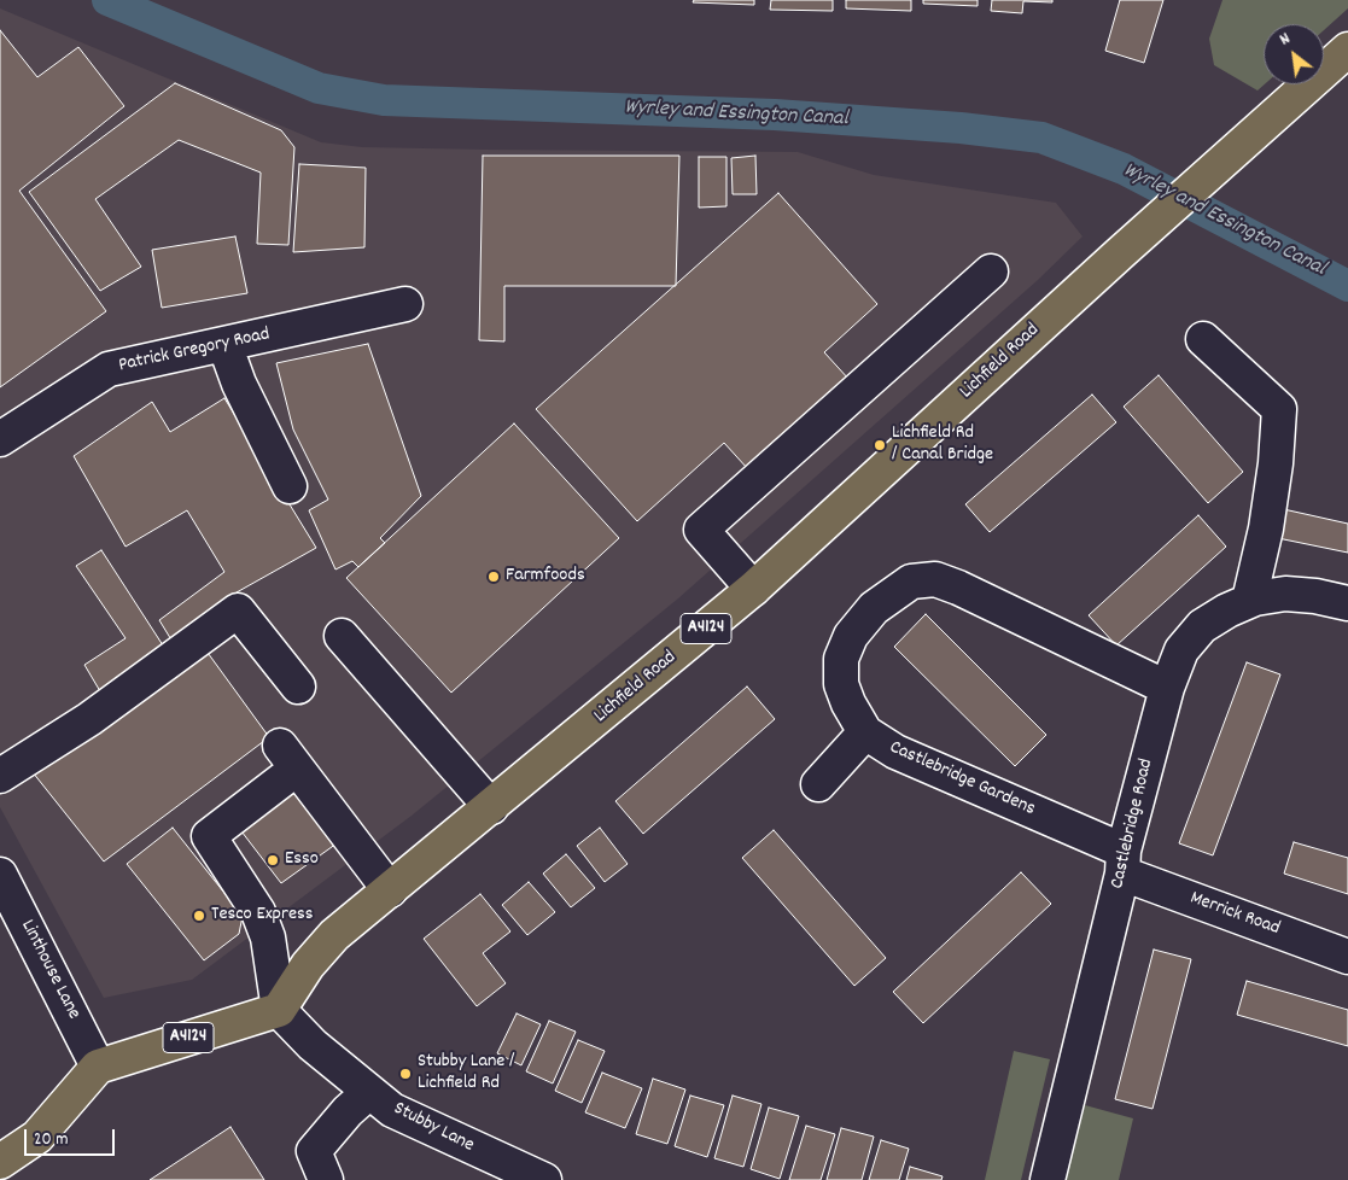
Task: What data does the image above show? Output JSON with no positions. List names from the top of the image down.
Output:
{
  "streets": {
    "main road": ["Lichfield Road", "A4124"],
    "street": [
      "Patrick Gregory Road",
      "Castlebridge Gardens",
      "Castlebridge Road",
      "Merrick Road",
      "Linthouse Lane",
      "Stubby Lane"
    ]
  },
  "crossings": [
    ["Lichfield Road", "A4124"],
    ["Lichfield Road", "Stubby Lane"],
    ["A4124", "Linthouse Lane"],
    ["A4124", "Stubby Lane"],
    ["Castlebridge Gardens", "Castlebridge Road"],
    ["Castlebridge Gardens", "Merrick Road"],
    ["Castlebridge Road", "Merrick Road"]
  ],
  "water": ["Wyrley and Essington Canal"],
  "places": [
    "Lichfield Rd / Canal Bridge",
    "Farmfoods",
    "Esso",
    "Tesco Express",
    "Stubby Lane / Lichfield Rd"
  ],
  "scale_bar": "20 m",
  "north": "top left"
}
